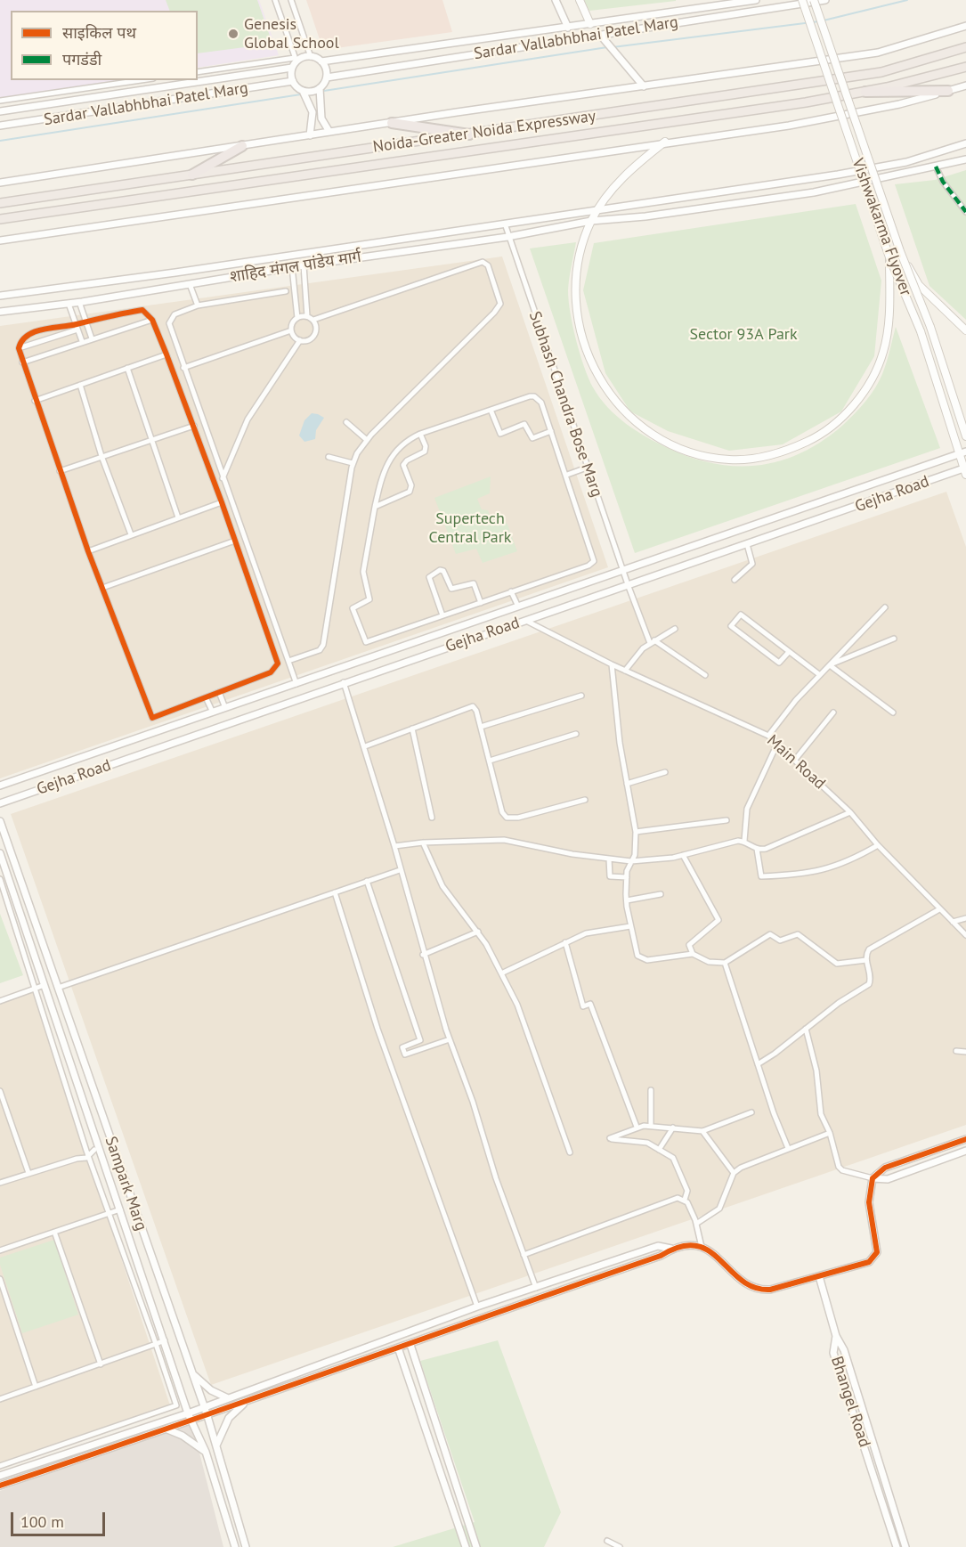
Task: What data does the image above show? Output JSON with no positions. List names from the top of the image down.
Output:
{
  "streets": {
    "highway": ["Noida-Greater Noida Expressway"],
    "main road": ["Vishwakarma Flyover"],
    "street": [
      "Sardar Vallabhbhai Patel Marg",
      "शाहिद मंगल पांडेय मार्ग",
      "Subhash Chandra Bose Marg",
      "Gejha Road",
      "Main Road",
      "Sampark Marg",
      "Bhangel Road"
    ]
  },
  "crossings": [
    ["Vishwakarma Flyover", "Gejha Road"],
    ["शाहिद मंगल पांडेय मार्ग", "Subhash Chandra Bose Marg"],
    ["Subhash Chandra Bose Marg", "Gejha Road"],
    ["Gejha Road", "Main Road"]
  ],
  "parks": ["Sector 93A Park", "Supertech Central Park"],
  "places": ["Genesis Global School"],
  "legend": ["साइकिल पथ", "पगडंडी"],
  "scale_bar": "100 m"
}
